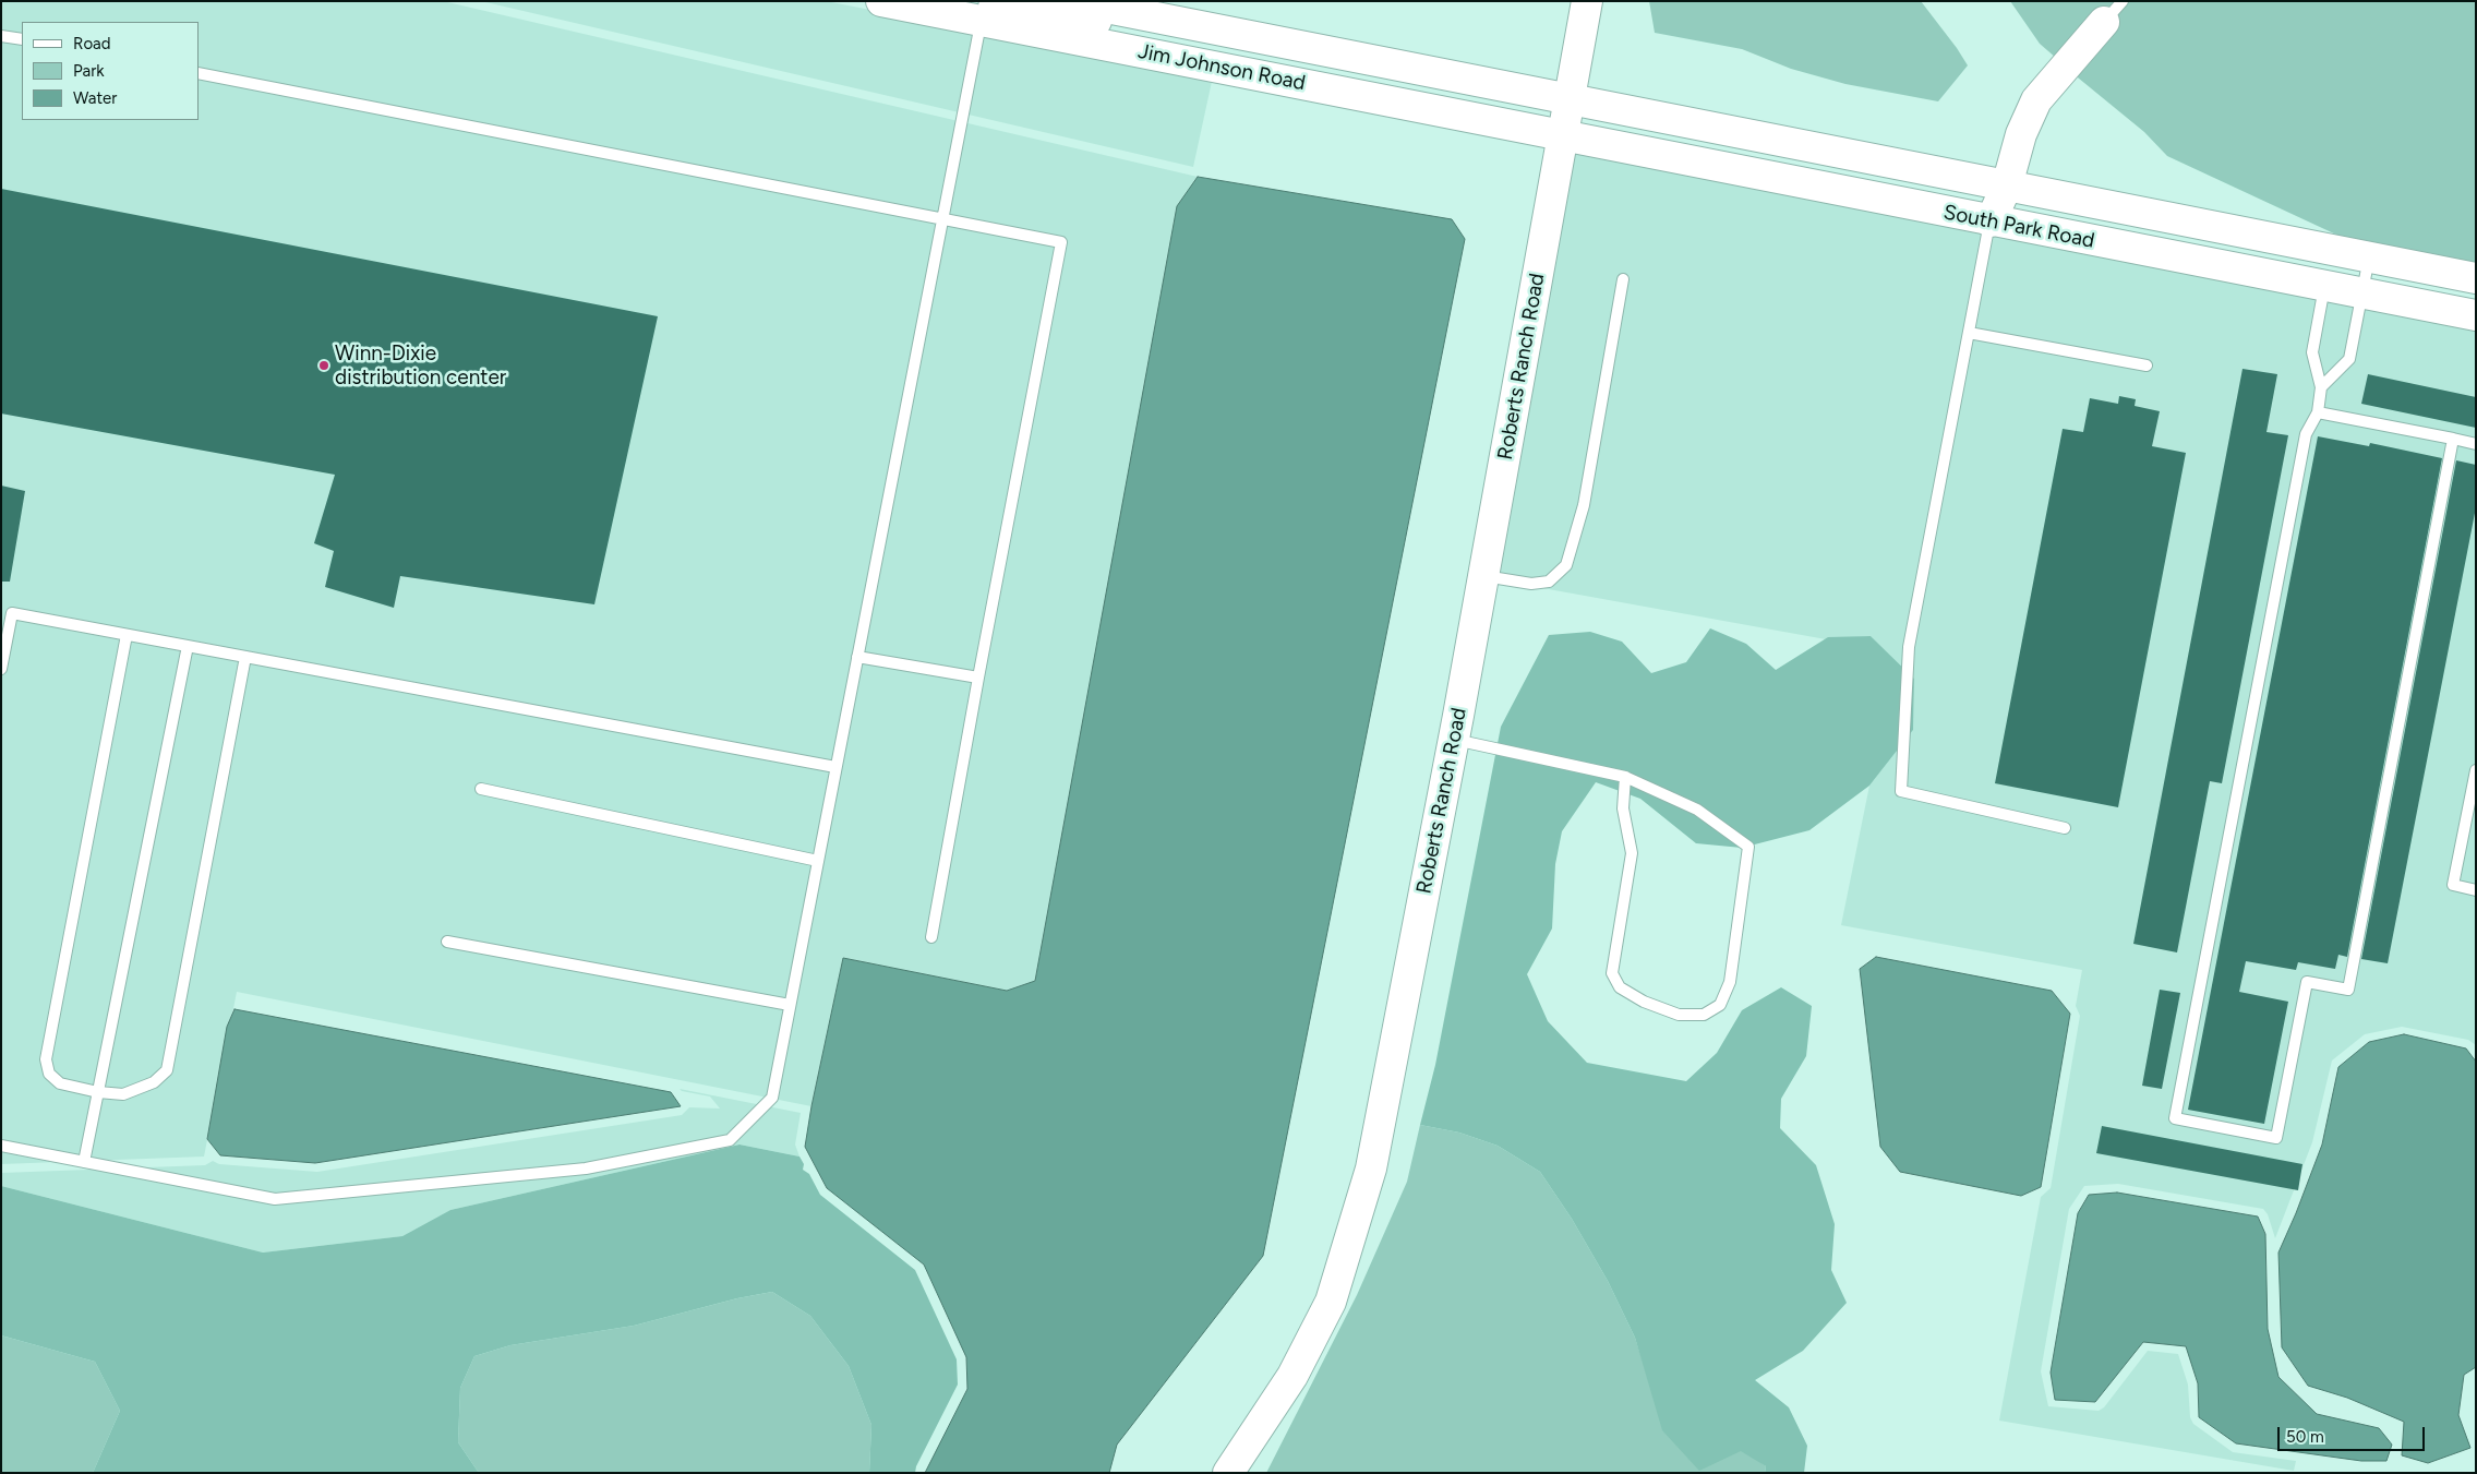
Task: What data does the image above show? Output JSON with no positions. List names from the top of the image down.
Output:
{
  "streets": {
    "main road": ["Jim Johnson Road", "South Park Road", "Roberts Ranch Road"]
  },
  "crossings": [
    ["Jim Johnson Road", "South Park Road"],
    ["Jim Johnson Road", "Roberts Ranch Road"],
    ["South Park Road", "Roberts Ranch Road"]
  ],
  "places": ["Winn-Dixie distribution center"],
  "legend": ["Road", "Park", "Water"],
  "scale_bar": "50 m"
}
